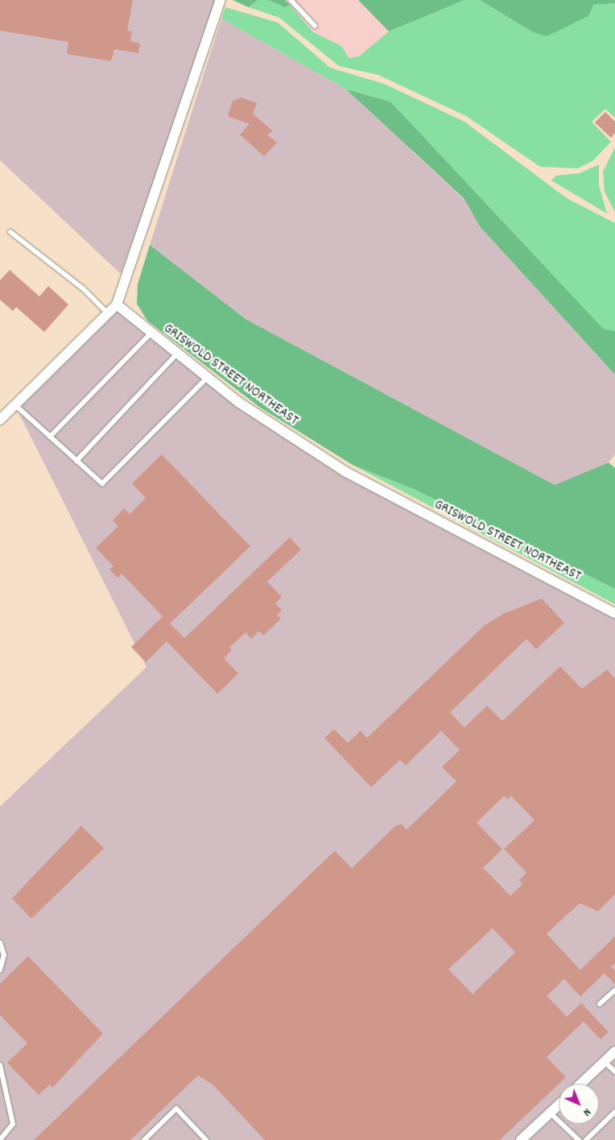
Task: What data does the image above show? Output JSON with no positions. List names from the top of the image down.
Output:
{
  "streets": {
    "street": ["GRISWOLD STREET NORTHEAST"]
  },
  "north": "bottom right"
}
